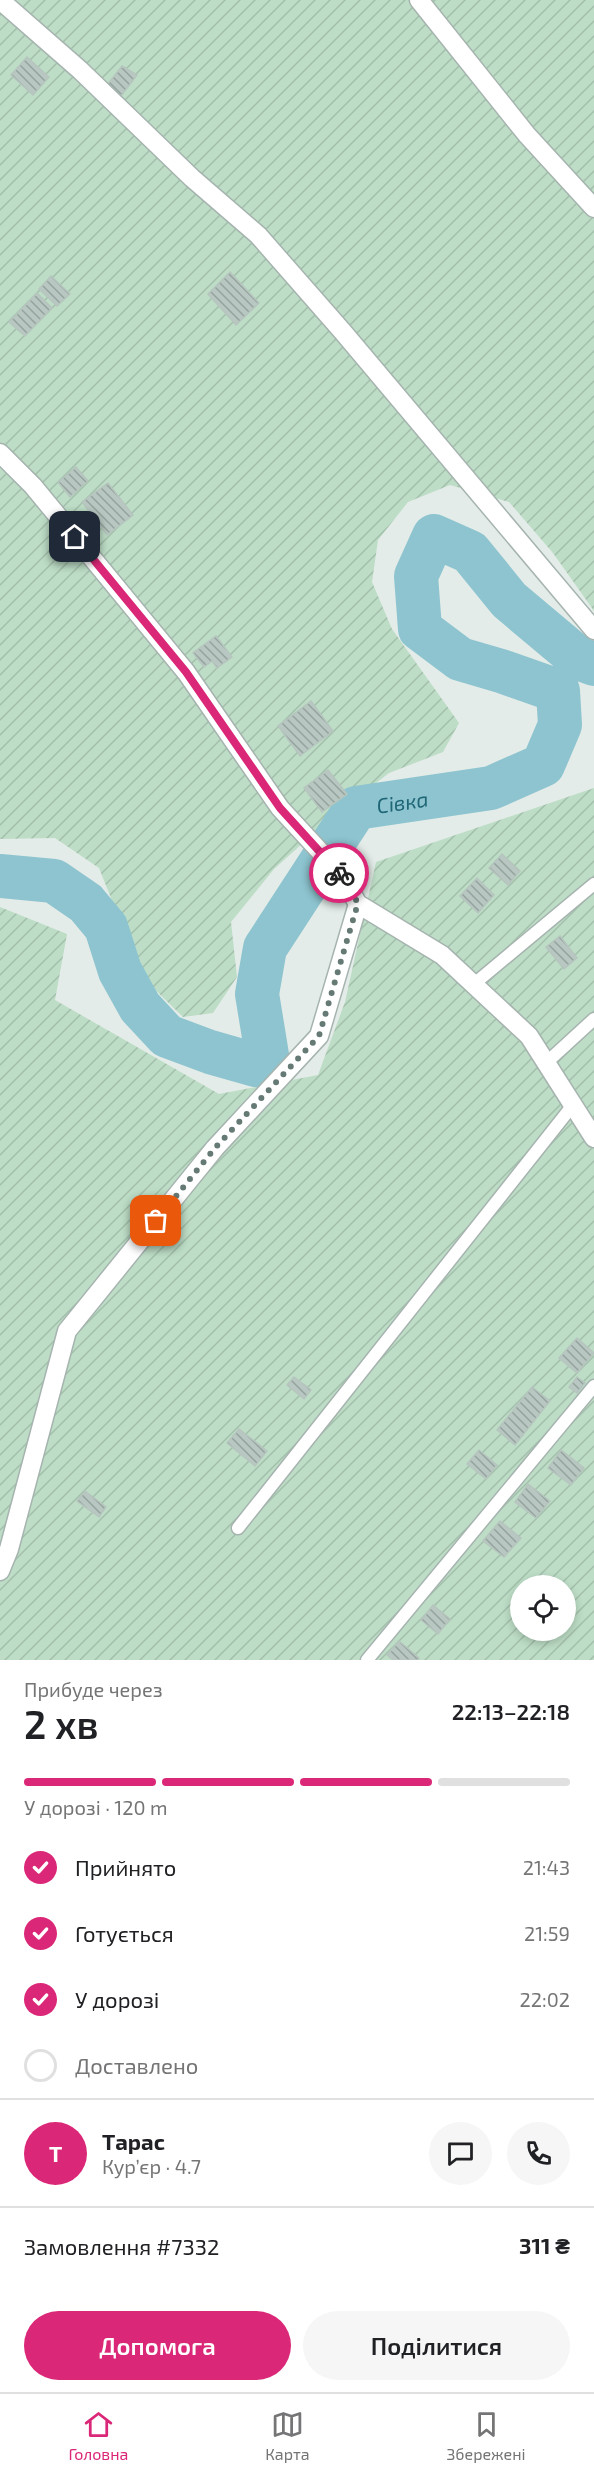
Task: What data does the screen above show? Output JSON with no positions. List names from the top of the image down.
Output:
{
  "water": ["Сівка"],
  "page": {
    "heading": ["2 хв", "Прибуде через", "22:13–22:18"],
    "panel": [
      "Тарас",
      "Кур’єр · 4.7",
      "Замовлення #7332",
      "311 ₴"
    ],
    "bar": "У дорозі · 120 m",
    "list": [
      ["Прийнято", "21:43"],
      ["Готується", "21:59"],
      ["У дорозі", "22:02"],
      "Доставлено"
    ],
    "round": "Т",
    "buttons": ["Допомога", "Поділитися"],
    "tabs": ["Головна", "Карта", "Збережені"]
  }
}
